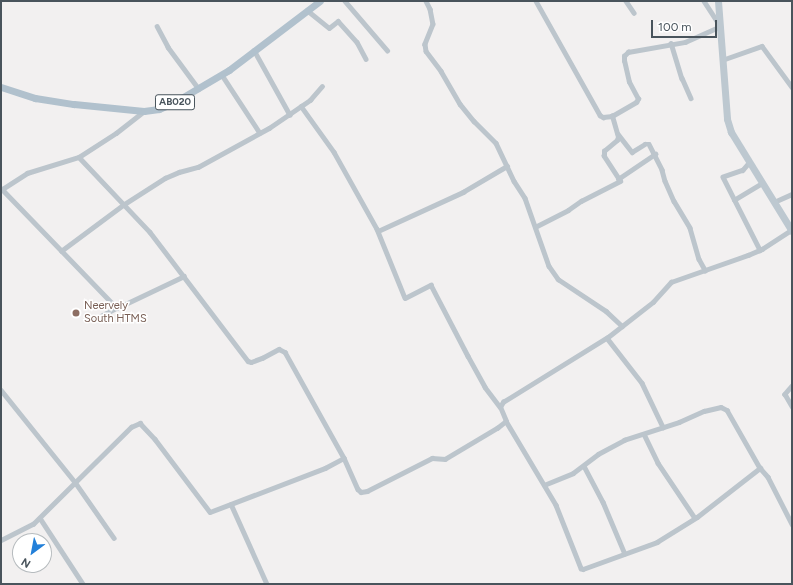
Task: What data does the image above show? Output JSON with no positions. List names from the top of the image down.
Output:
{
  "streets": {
    "main road": ["AB020"]
  },
  "places": ["Neervely South HTMS"],
  "scale_bar": "100 m",
  "north": "bottom left"
}
